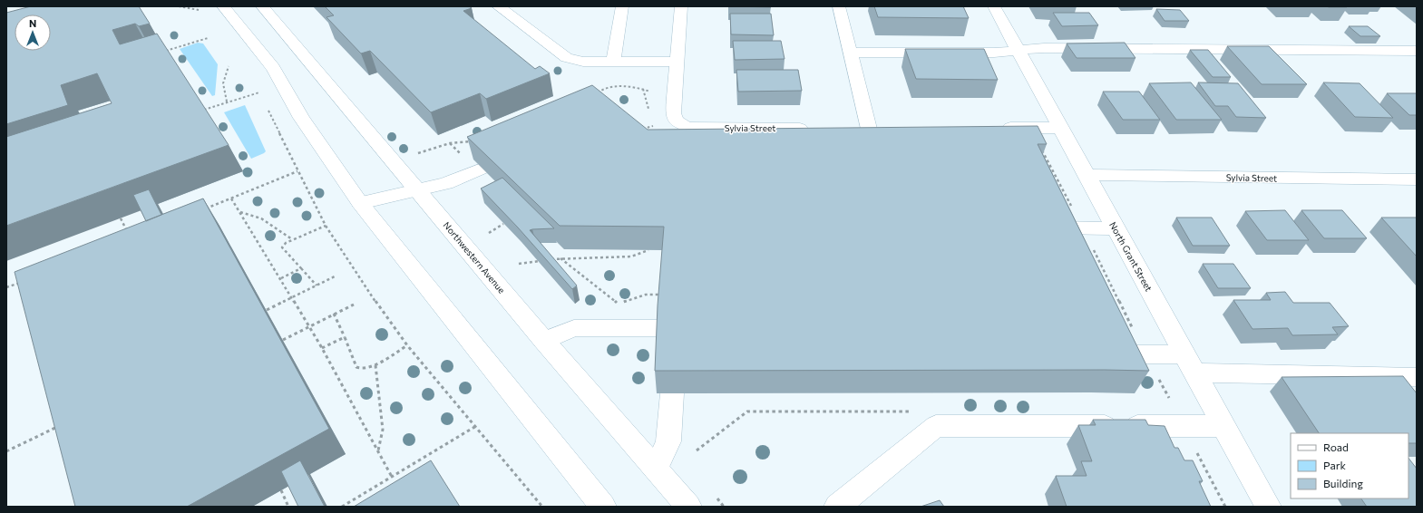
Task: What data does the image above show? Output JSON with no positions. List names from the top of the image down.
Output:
{
  "streets": {
    "main road": ["Sylvia Street", "North Grant Street", "Northwestern Avenue"]
  },
  "crossings": [
    ["Sylvia Street", "North Grant Street"]
  ],
  "legend": ["Road", "Park", "Building"],
  "north": "top"
}
